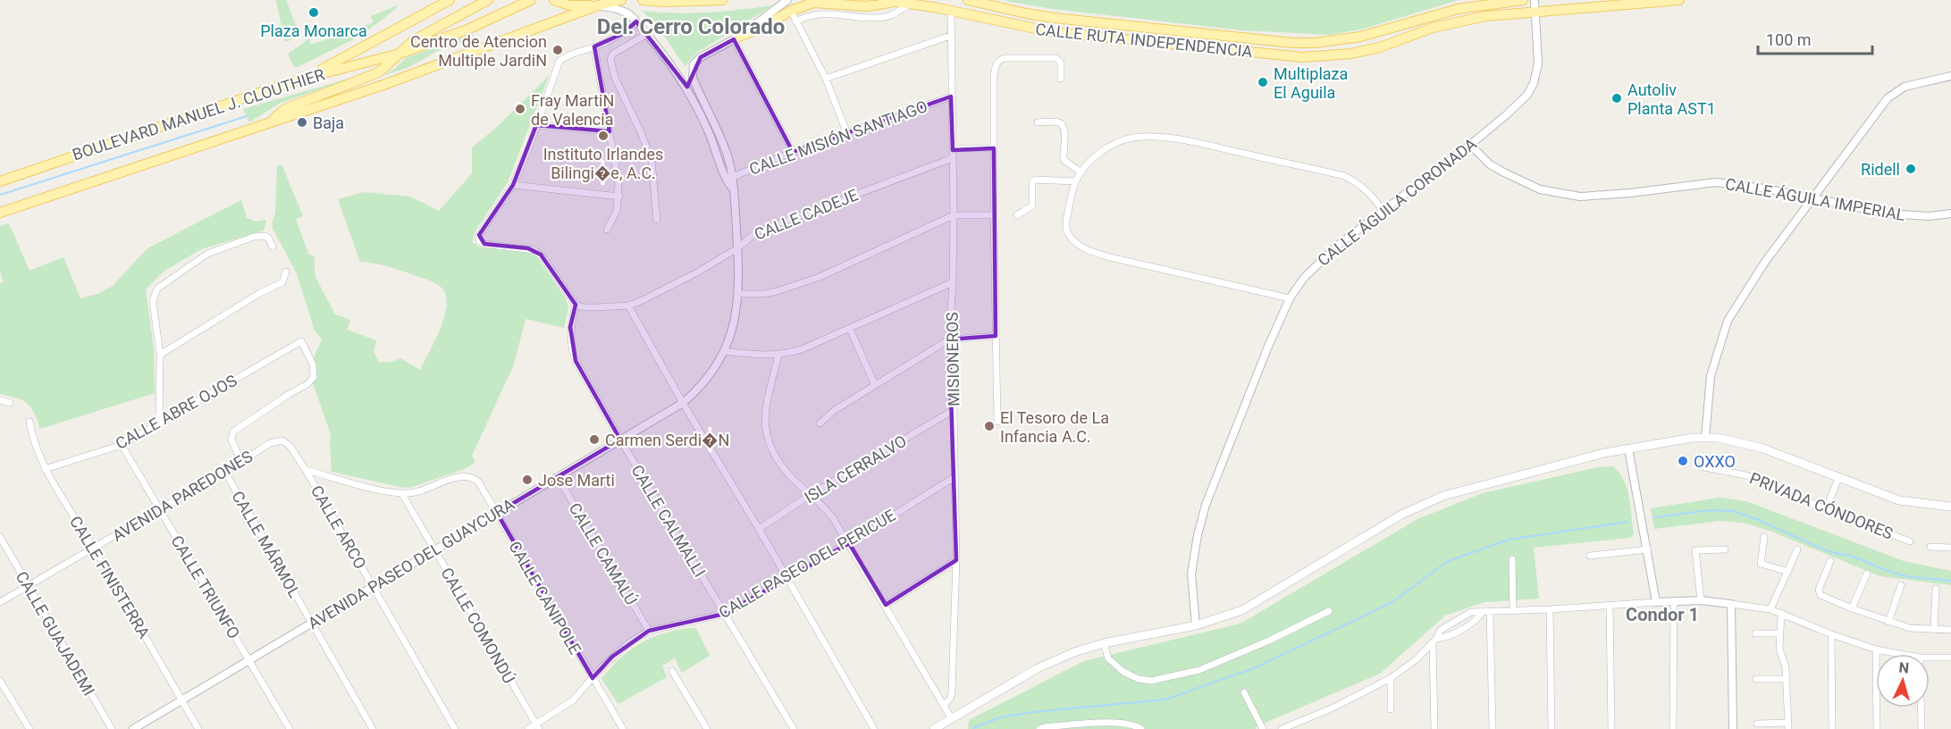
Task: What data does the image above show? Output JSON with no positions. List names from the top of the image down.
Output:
{
  "streets": {
    "main road": ["CALLE RUTA INDEPENDENCIA", "BOULEVARD MANUEL J. CLOUTHIER"],
    "street": [
      "CALLE MISIÓN SANTIAGO",
      "CALLE ÁGUILA IMPERIAL",
      "CALLE ÁGUILA CORONADA",
      "CALLE CADEJE",
      "MISIONEROS",
      "CALLE ABRE OJOS",
      "ISLA CERRALVO",
      "AVENIDA PAREDONES",
      "PRIVADA CÓNDORES",
      "CALLE CALMALLI",
      "CALLE ARCO",
      "CALLE MÁRMOL",
      "CALLE CAMALÚ",
      "AVENIDA PASEO DEL GUAYCURA",
      "CALLE PASEO DEL PERICUE",
      "CALLE FINISTERRA",
      "CALLE TRIUNFO",
      "CALLE CANIPOLE",
      "CALLE COMONDÚ",
      "CALLE GUAJADEMI"
    ]
  },
  "crossings": [
    ["CALLE RUTA INDEPENDENCIA", "CALLE ÁGUILA CORONADA"],
    ["CALLE RUTA INDEPENDENCIA", "MISIONEROS"],
    ["BOULEVARD MANUEL J. CLOUTHIER", "AVENIDA PASEO DEL GUAYCURA"],
    ["CALLE MISIÓN SANTIAGO", "MISIONEROS"],
    ["CALLE MISIÓN SANTIAGO", "AVENIDA PASEO DEL GUAYCURA"],
    ["CALLE ÁGUILA IMPERIAL", "CALLE ÁGUILA CORONADA"],
    ["CALLE CADEJE", "MISIONEROS"],
    ["CALLE CADEJE", "CALLE CALMALLI"],
    ["CALLE CADEJE", "AVENIDA PASEO DEL GUAYCURA"],
    ["MISIONEROS", "ISLA CERRALVO"],
    ["MISIONEROS", "CALLE PASEO DEL PERICUE"],
    ["CALLE ABRE OJOS", "AVENIDA PAREDONES"],
    ["CALLE ABRE OJOS", "CALLE FINISTERRA"],
    ["CALLE ABRE OJOS", "CALLE TRIUNFO"],
    ["AVENIDA PAREDONES", "CALLE ARCO"],
    ["AVENIDA PAREDONES", "CALLE MÁRMOL"],
    ["AVENIDA PAREDONES", "CALLE FINISTERRA"],
    ["AVENIDA PAREDONES", "CALLE TRIUNFO"],
    ["AVENIDA PAREDONES", "CALLE GUAJADEMI"],
    ["CALLE CALMALLI", "AVENIDA PASEO DEL GUAYCURA"],
    ["CALLE CALMALLI", "CALLE PASEO DEL PERICUE"],
    ["CALLE ARCO", "AVENIDA PASEO DEL GUAYCURA"],
    ["CALLE ARCO", "CALLE CANIPOLE"],
    ["CALLE MÁRMOL", "AVENIDA PASEO DEL GUAYCURA"],
    ["CALLE CAMALÚ", "AVENIDA PASEO DEL GUAYCURA"],
    ["CALLE CAMALÚ", "CALLE PASEO DEL PERICUE"],
    ["AVENIDA PASEO DEL GUAYCURA", "CALLE FINISTERRA"],
    ["AVENIDA PASEO DEL GUAYCURA", "CALLE TRIUNFO"],
    ["AVENIDA PASEO DEL GUAYCURA", "CALLE CANIPOLE"],
    ["AVENIDA PASEO DEL GUAYCURA", "CALLE COMONDÚ"],
    ["CALLE PASEO DEL PERICUE", "CALLE CANIPOLE"],
    ["CALLE PASEO DEL PERICUE", "CALLE COMONDÚ"],
    ["CALLE CANIPOLE", "CALLE COMONDÚ"]
  ],
  "districts": ["Del. Cerro Colorado", "Condor 1"],
  "places": [
    "Plaza Monarca",
    "Centro de Atencion Multiple JardiN",
    "Multiplaza El Aguila",
    "Autoliv Planta AST1",
    "Fray MartiN de Valencia",
    "Baja",
    "Instituto Irlandes Bilingi�e, A.C.",
    "Ridell",
    "El Tesoro de La Infancia A.C.",
    "Carmen Serdi�N",
    "OXXO",
    "Jose Marti"
  ],
  "scale_bar": "100 m",
  "north": "top"
}
